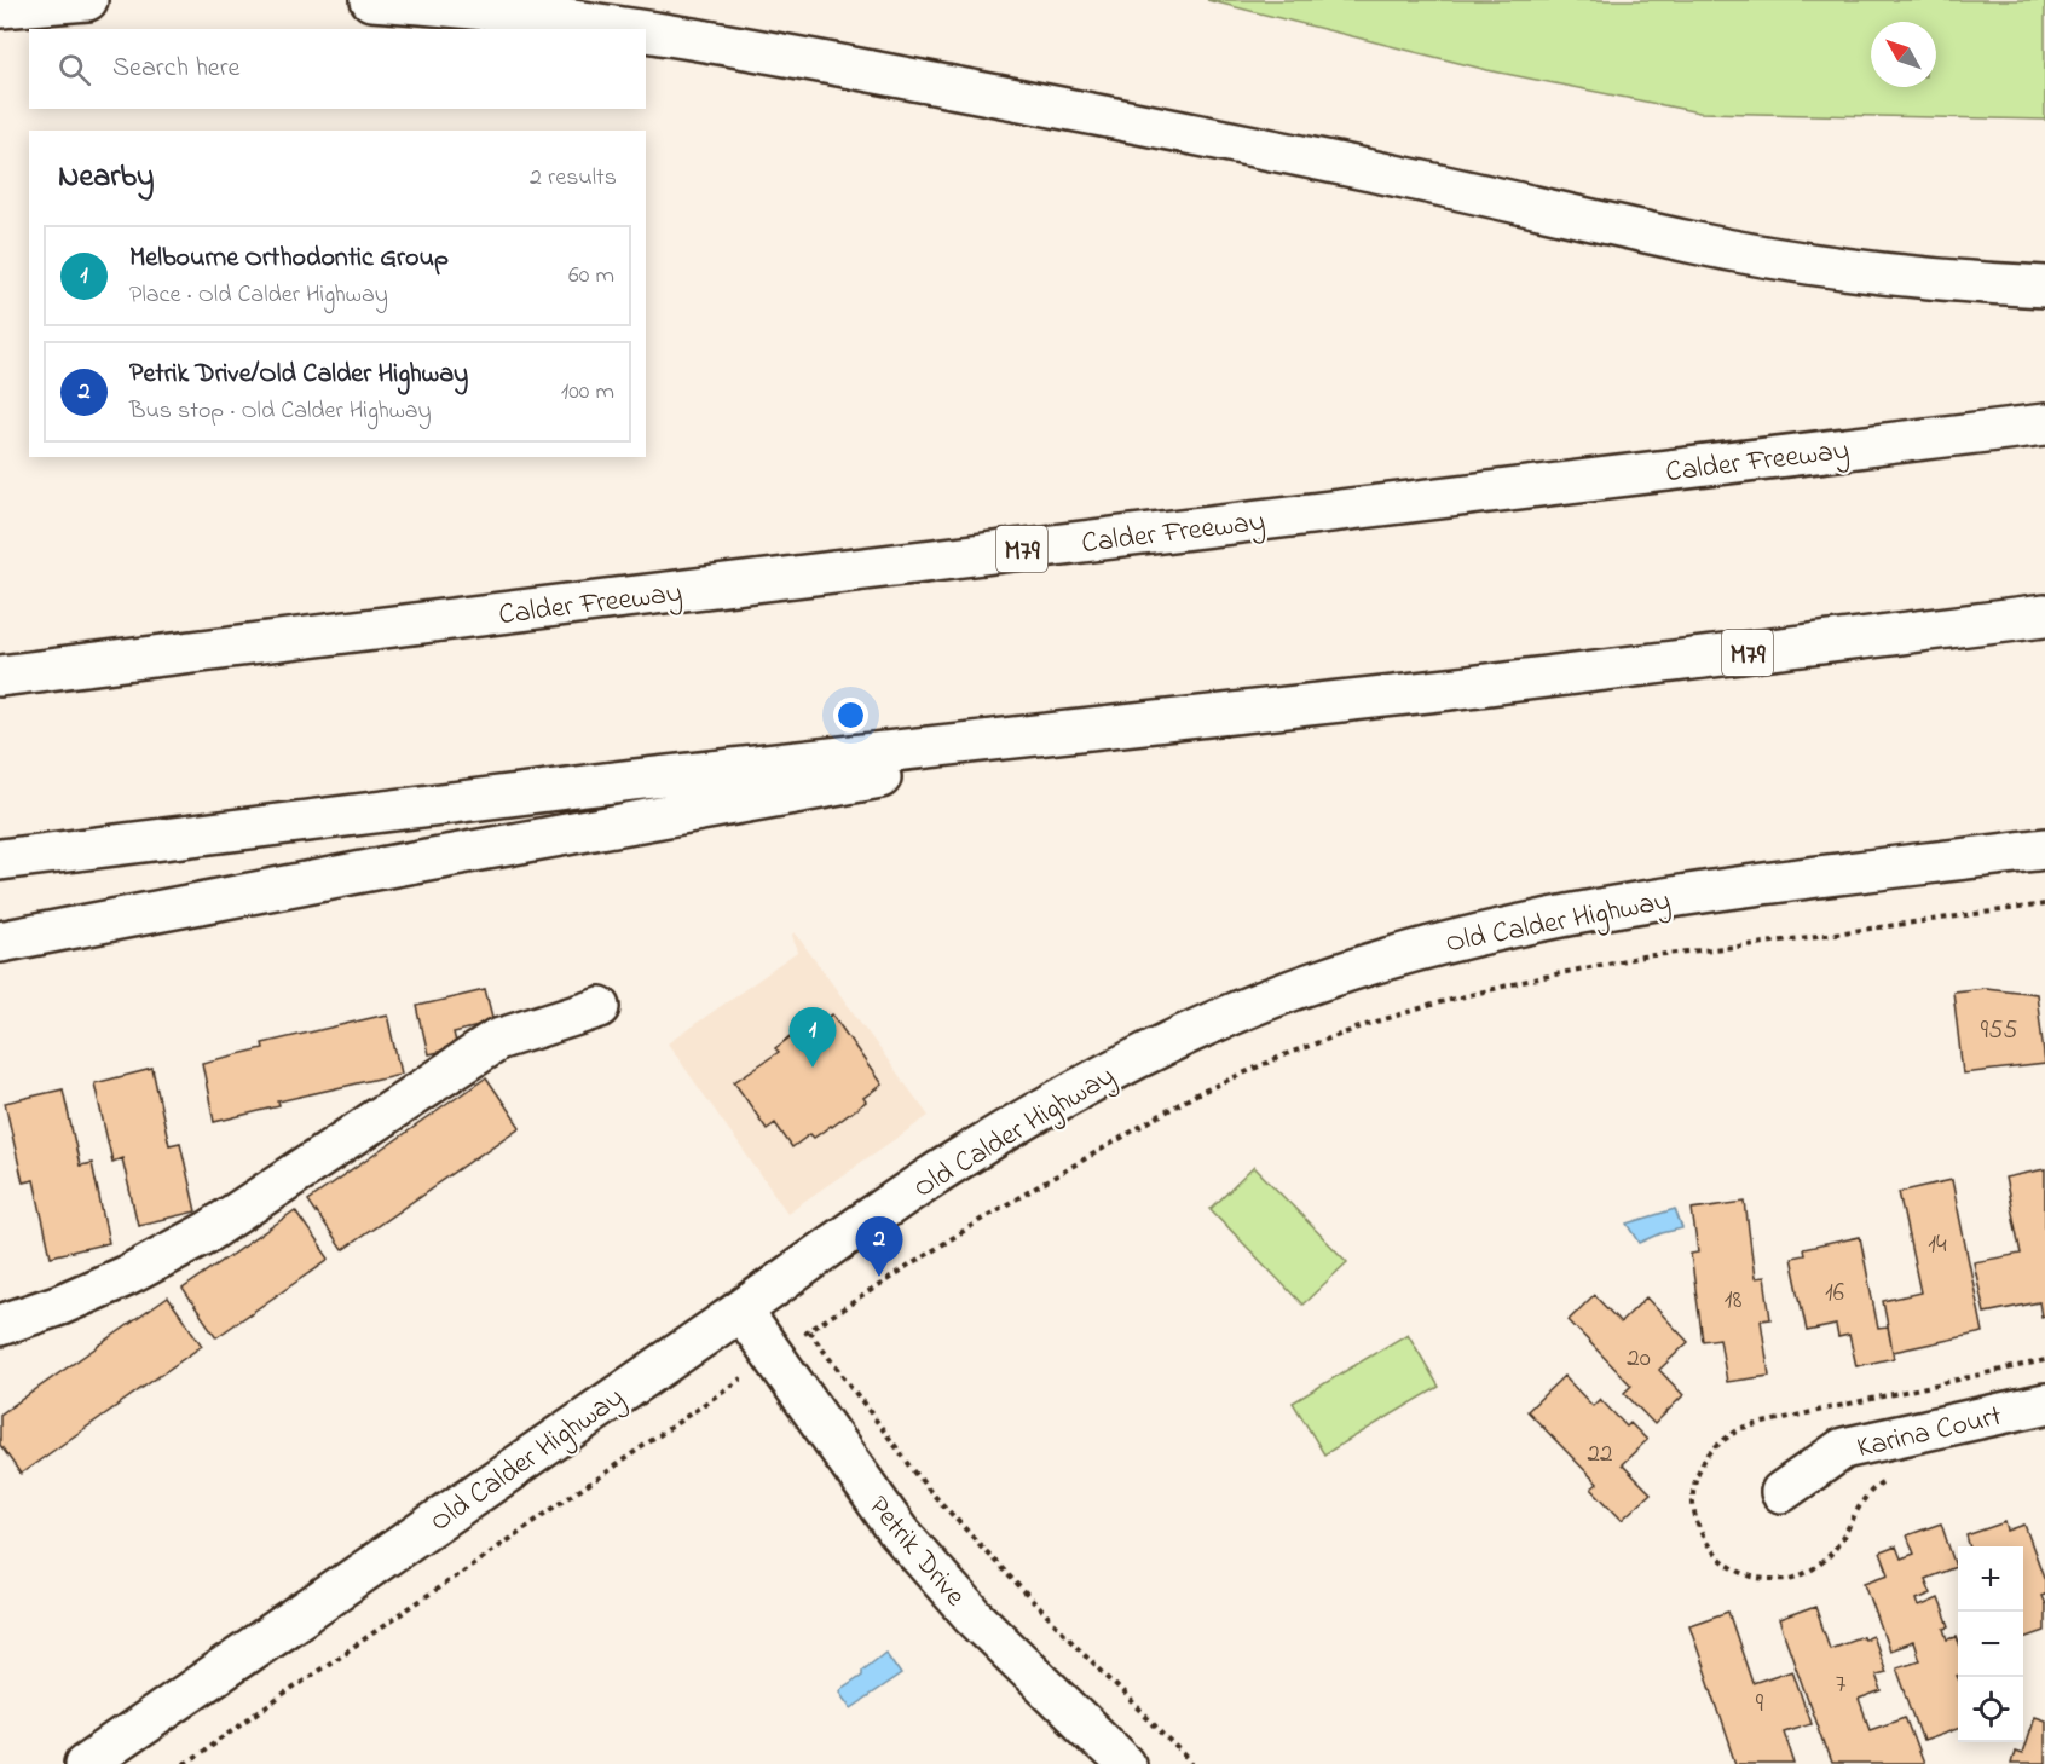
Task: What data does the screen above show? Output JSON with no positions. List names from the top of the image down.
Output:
{
  "streets": {
    "main road": [
      "Calder Freeway",
      "M79",
      "Old Calder Highway",
      "Karina Court",
      "Petrik Drive"
    ]
  },
  "crossings": [
    ["Old Calder Highway", "Petrik Drive"]
  ],
  "house_numbers": [
    "955",
    "14",
    "16",
    "18",
    "20",
    "22",
    "7",
    "9"
  ],
  "north": "top left",
  "page": {
    "search": "Search here",
    "heading": ["Nearby", "2 results"],
    "list": [
      {
        "mark": "1",
        "name": "Melbourne Orthodontic Group",
        "note": "Place · Old Calder Highway",
        "value": "60 m"
      },
      {
        "mark": "2",
        "name": "Petrik Drive/Old Calder Highway",
        "note": "Bus stop · Old Calder Highway",
        "value": "100 m"
      }
    ],
    "pins": ["1", "2"],
    "map_buttons": ["+", "−"]
  }
}
